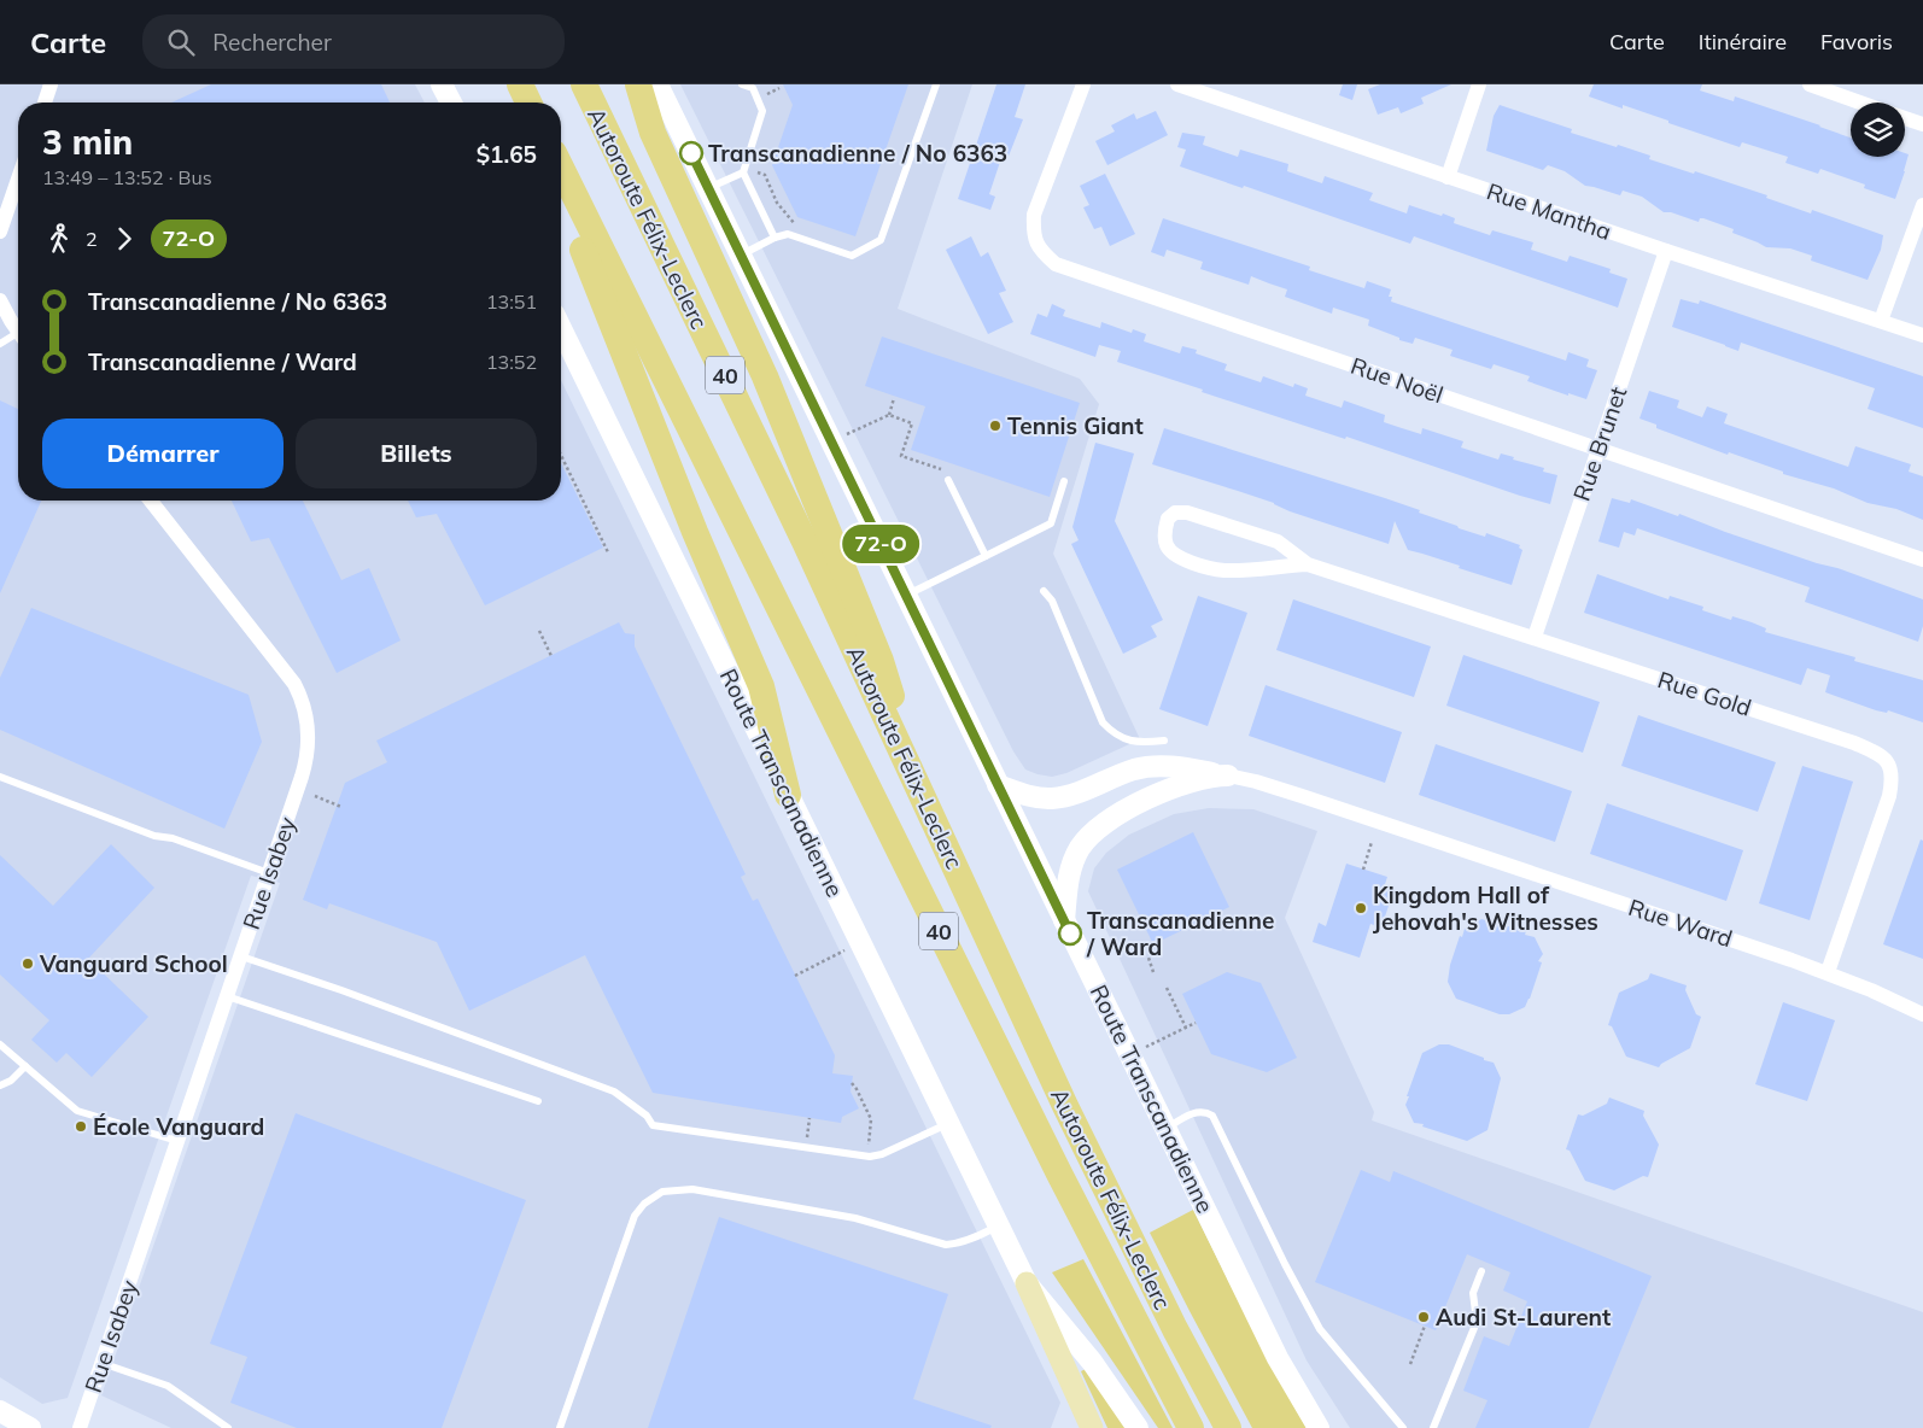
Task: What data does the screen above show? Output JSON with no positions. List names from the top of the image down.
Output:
{
  "streets": {
    "highway": ["Autoroute Félix-Leclerc", "40"],
    "main road": ["Route Transcanadienne"],
    "street": [
      "Rue Mantha",
      "Rue Noël",
      "Rue Brunet",
      "Rue Gold",
      "Rue Isabey",
      "Rue Ward"
    ]
  },
  "crossings": [
    ["Rue Mantha", "Rue Brunet"],
    ["Rue Noël", "Rue Brunet"],
    ["Rue Brunet", "Rue Gold"],
    ["Rue Gold", "Rue Ward"]
  ],
  "places": [
    "Transcanadienne / No 6363",
    "Tennis Giant",
    "Kingdom Hall of Jehovah's Witnesses",
    "Transcanadienne / Ward",
    "Vanguard School",
    "École Vanguard",
    "Audi St-Laurent"
  ],
  "lines": ["bus line 72-O"],
  "page": {
    "header": "Carte",
    "search": "Rechercher",
    "nav": ["Carte", "Itinéraire", "Favoris"],
    "on_map": "72-O",
    "heading": ["3 min", "13:49 – 13:52 · Bus", "$1.65"],
    "legs": ["2", "72-O"],
    "list": [
      {
        "name": "Transcanadienne / No 6363",
        "value": "13:51"
      },
      {
        "name": "Transcanadienne / Ward",
        "value": "13:52"
      }
    ],
    "buttons": ["Démarrer", "Billets"]
  }
}
